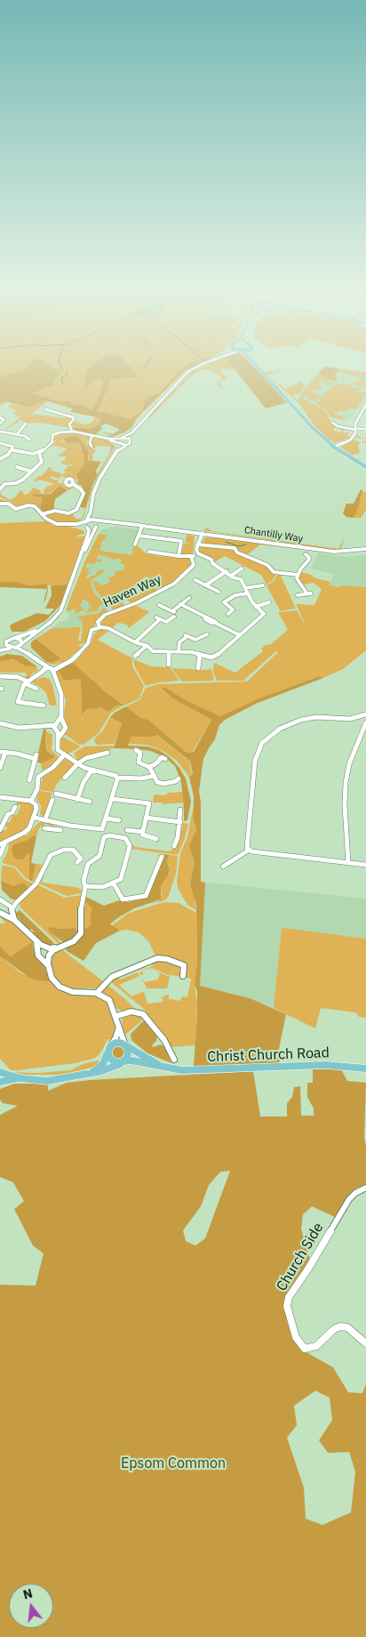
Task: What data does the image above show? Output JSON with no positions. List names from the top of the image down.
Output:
{
  "streets": {
    "main road": ["Christ Church Road"],
    "street": ["Chantilly Way", "Haven Way", "Church Side"]
  },
  "parks": ["Epsom Common"],
  "north": "top"
}
